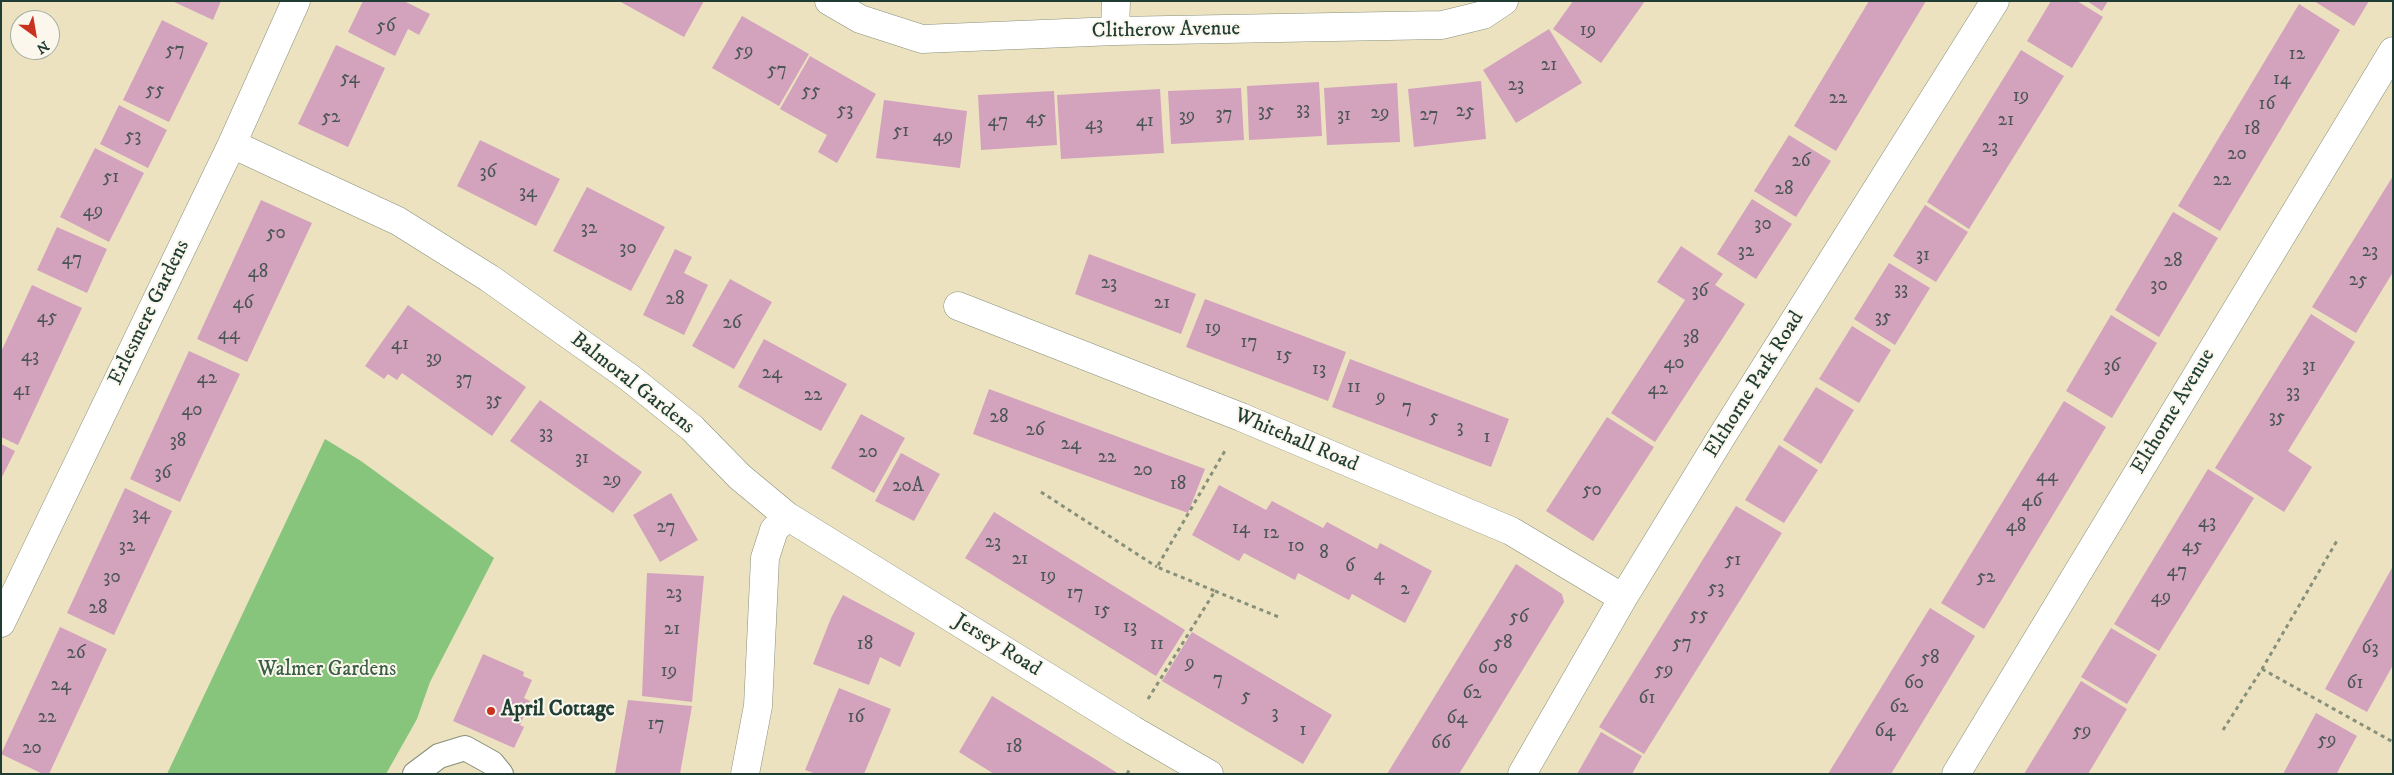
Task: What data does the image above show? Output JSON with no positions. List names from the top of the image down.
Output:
{
  "streets": {
    "street": [
      "Clitherow Avenue",
      "Erlesmere Gardens",
      "Balmoral Gardens",
      "Elthorne Park Road",
      "Elthorne Avenue",
      "Whitehall Road",
      "Jersey Road"
    ]
  },
  "crossings": [
    ["Erlesmere Gardens", "Balmoral Gardens"],
    ["Balmoral Gardens", "Jersey Road"],
    ["Elthorne Park Road", "Whitehall Road"]
  ],
  "parks": ["Walmer Gardens"],
  "places": ["April Cottage"],
  "house_numbers": [
    "56",
    "19",
    "57",
    "59",
    "12",
    "21",
    "57",
    "54",
    "14",
    "23",
    "55",
    "55",
    "19",
    "22",
    "16",
    "33",
    "53",
    "35",
    "25",
    "29",
    "37",
    "31",
    "27",
    "39",
    "52",
    "45",
    "21",
    "47",
    "41",
    "43",
    "18",
    "51",
    "53",
    "49",
    "23",
    "20",
    "26",
    "36",
    "51",
    "22",
    "28",
    "34",
    "49",
    "30",
    "32",
    "50",
    "30",
    "32",
    "23",
    "31",
    "47",
    "28",
    "48",
    "25",
    "23",
    "30",
    "33",
    "36",
    "28",
    "46",
    "21",
    "45",
    "35",
    "26",
    "19",
    "44",
    "38",
    "17",
    "41",
    "15",
    "43",
    "39",
    "40",
    "36",
    "31",
    "13",
    "24",
    "42",
    "37",
    "11",
    "42",
    "41",
    "33",
    "22",
    "9",
    "35",
    "7",
    "40",
    "28",
    "5",
    "35",
    "3",
    "26",
    "33",
    "1",
    "38",
    "24",
    "20",
    "22",
    "31",
    "20",
    "36",
    "44",
    "29",
    "18",
    "20A",
    "50",
    "46",
    "34",
    "43",
    "48",
    "27",
    "14",
    "12",
    "23",
    "32",
    "10",
    "45",
    "8",
    "21",
    "51",
    "6",
    "47",
    "4",
    "19",
    "30",
    "52",
    "53",
    "2",
    "23",
    "17",
    "49",
    "28",
    "15",
    "55",
    "56",
    "13",
    "21",
    "58",
    "57",
    "18",
    "11",
    "63",
    "26",
    "58",
    "9",
    "60",
    "59",
    "19",
    "7",
    "60",
    "61",
    "24",
    "62",
    "5",
    "61",
    "62",
    "3",
    "22",
    "16",
    "64",
    "17",
    "1",
    "64",
    "59",
    "59",
    "66",
    "18",
    "20"
  ],
  "north": "bottom right"
}
